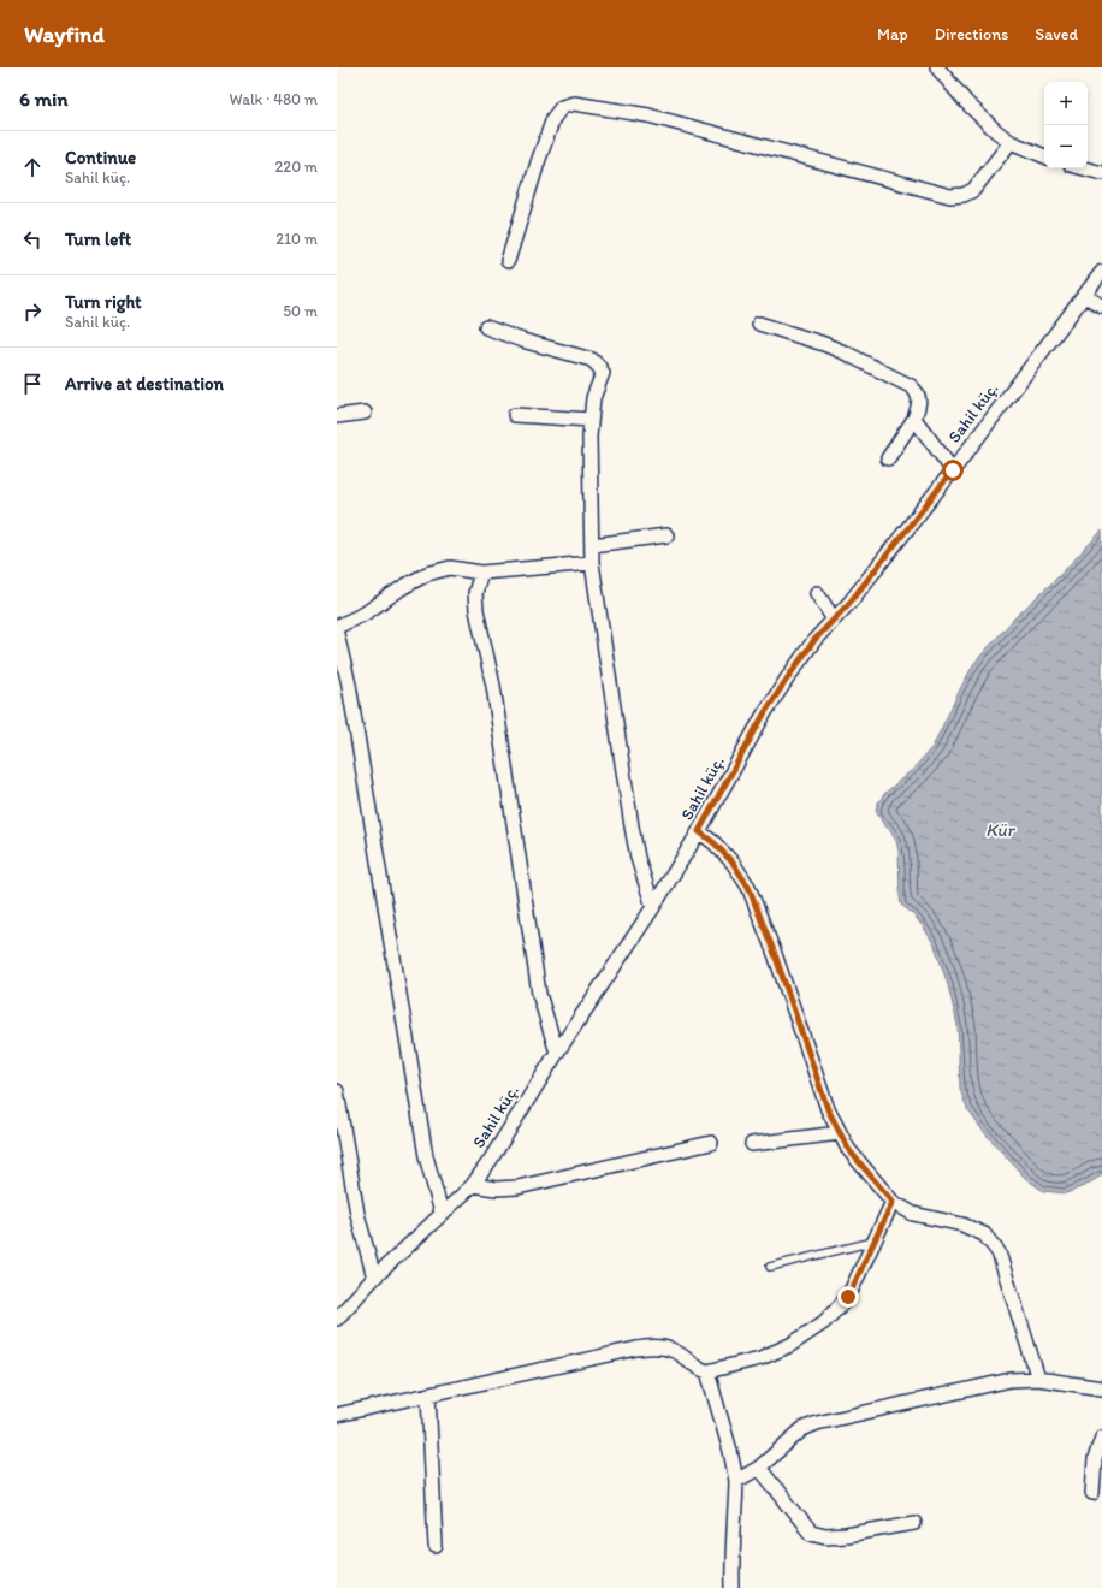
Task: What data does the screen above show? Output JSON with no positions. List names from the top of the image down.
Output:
{
  "streets": {
    "street": ["Sahil küç."]
  },
  "water": ["Kür"],
  "page": {
    "header": "Wayfind",
    "nav": ["Map", "Directions", "Saved"],
    "heading": ["6 min", "Walk · 480 m"],
    "map_buttons": ["+", "−"],
    "list": [
      ["Continue", "Sahil küç.", "220 m"],
      ["Turn left", "210 m"],
      ["Turn right", "Sahil küç.", "50 m"],
      "Arrive at destination"
    ]
  }
}
